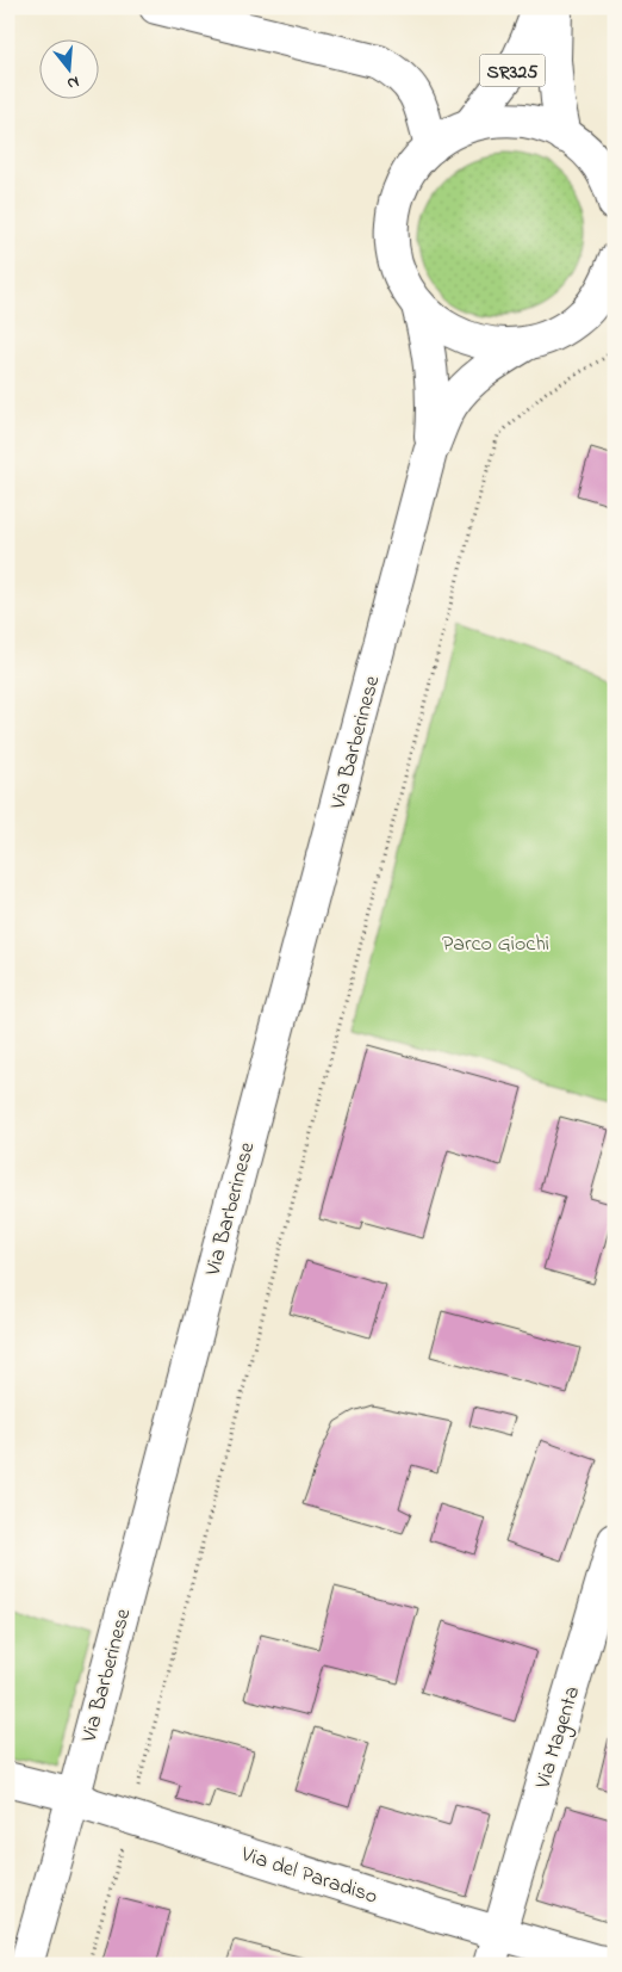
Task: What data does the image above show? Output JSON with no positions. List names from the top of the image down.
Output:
{
  "streets": {
    "main road": [
      "SR325",
      "Via Barberinese",
      "Via Magenta",
      "Via del Paradiso"
    ]
  },
  "crossings": [
    ["SR325", "Via Barberinese"],
    ["Via Barberinese", "Via del Paradiso"],
    ["Via Magenta", "Via del Paradiso"]
  ],
  "parks": ["Parco Giochi"],
  "north": "bottom"
}
